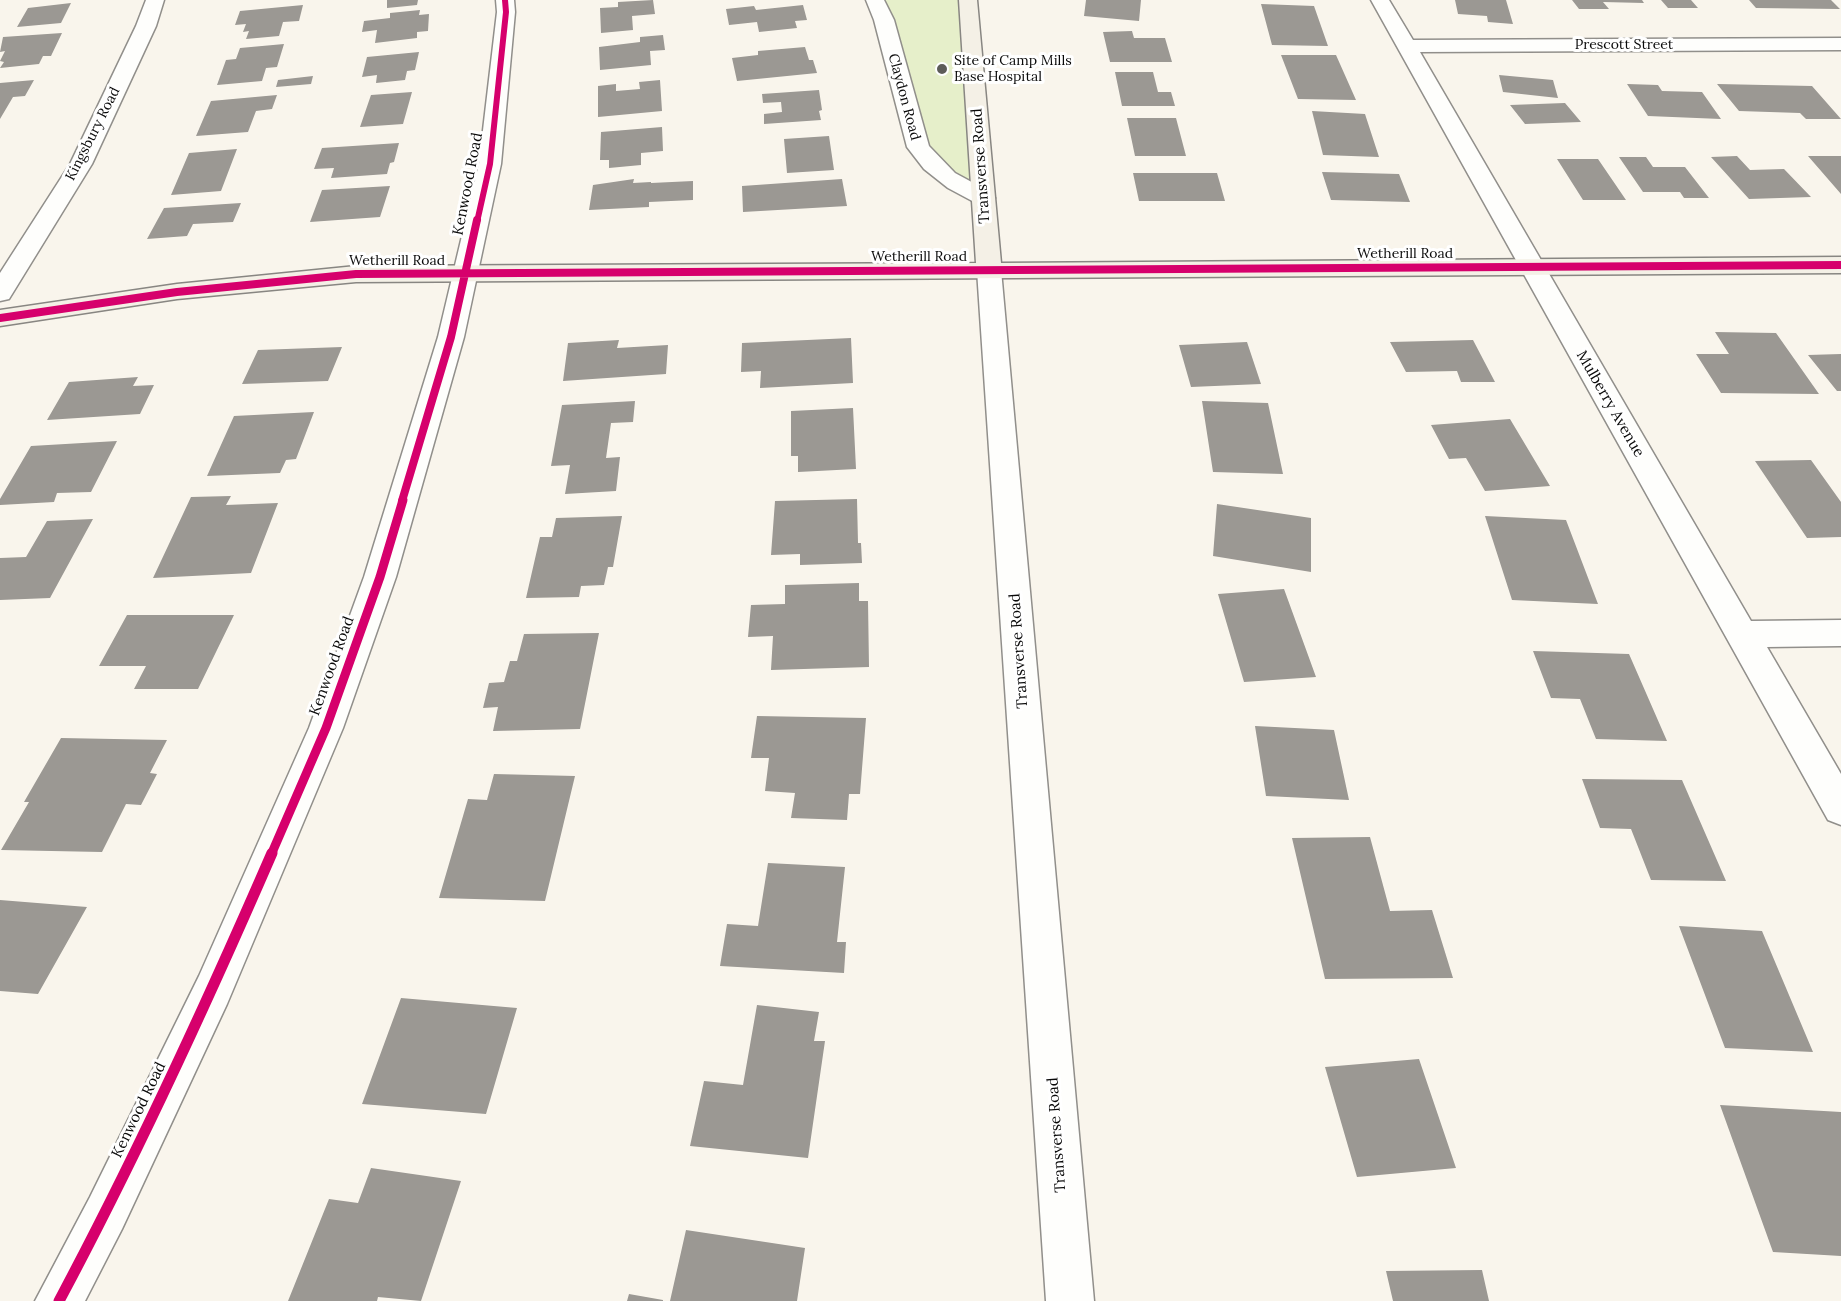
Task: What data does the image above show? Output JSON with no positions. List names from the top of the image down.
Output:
{
  "streets": {
    "street": [
      "Prescott Street",
      "Claydon Road",
      "Kingsbury Road",
      "Transverse Road",
      "Kenwood Road",
      "Wetherill Road",
      "Mulberry Avenue"
    ]
  },
  "crossings": [
    ["Prescott Street", "Mulberry Avenue"],
    ["Claydon Road", "Transverse Road"],
    ["Transverse Road", "Wetherill Road"],
    ["Kenwood Road", "Wetherill Road"],
    ["Wetherill Road", "Mulberry Avenue"]
  ],
  "places": ["Site of Camp Mills Base Hospital"]
}
